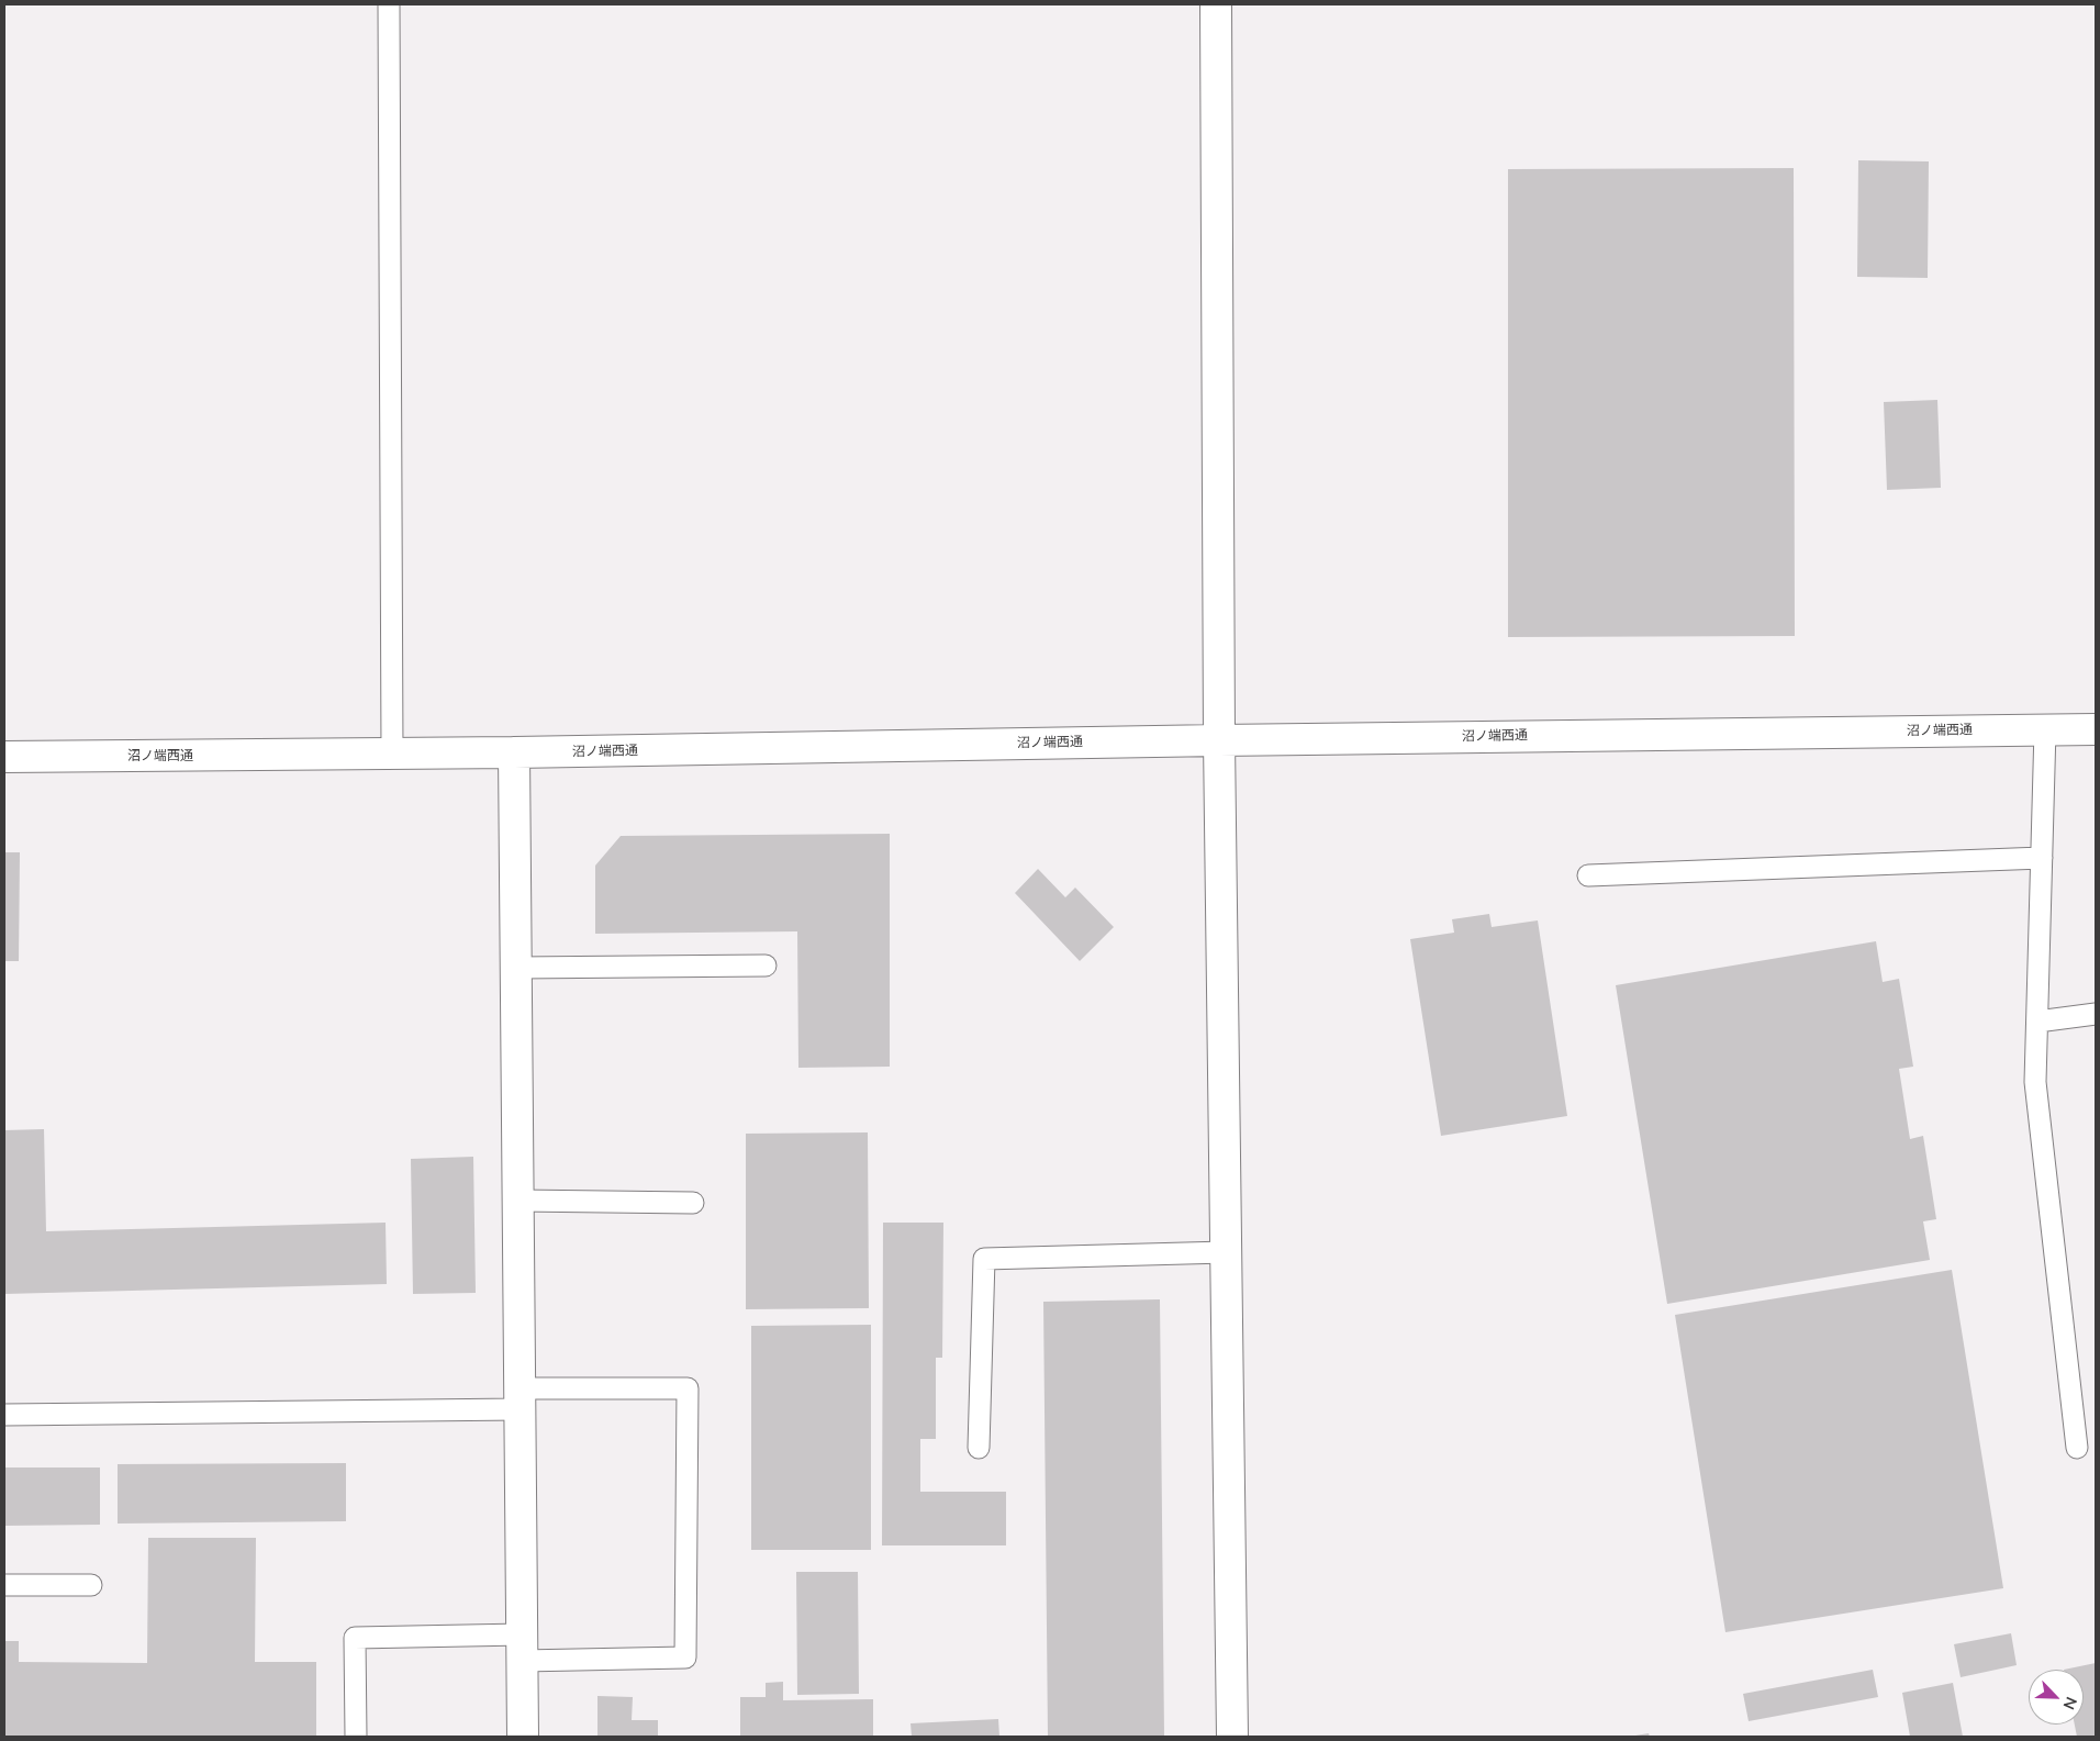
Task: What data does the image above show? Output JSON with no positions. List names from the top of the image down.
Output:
{
  "streets": {
    "street": ["沼ノ端西通"]
  },
  "north": "bottom right"
}
